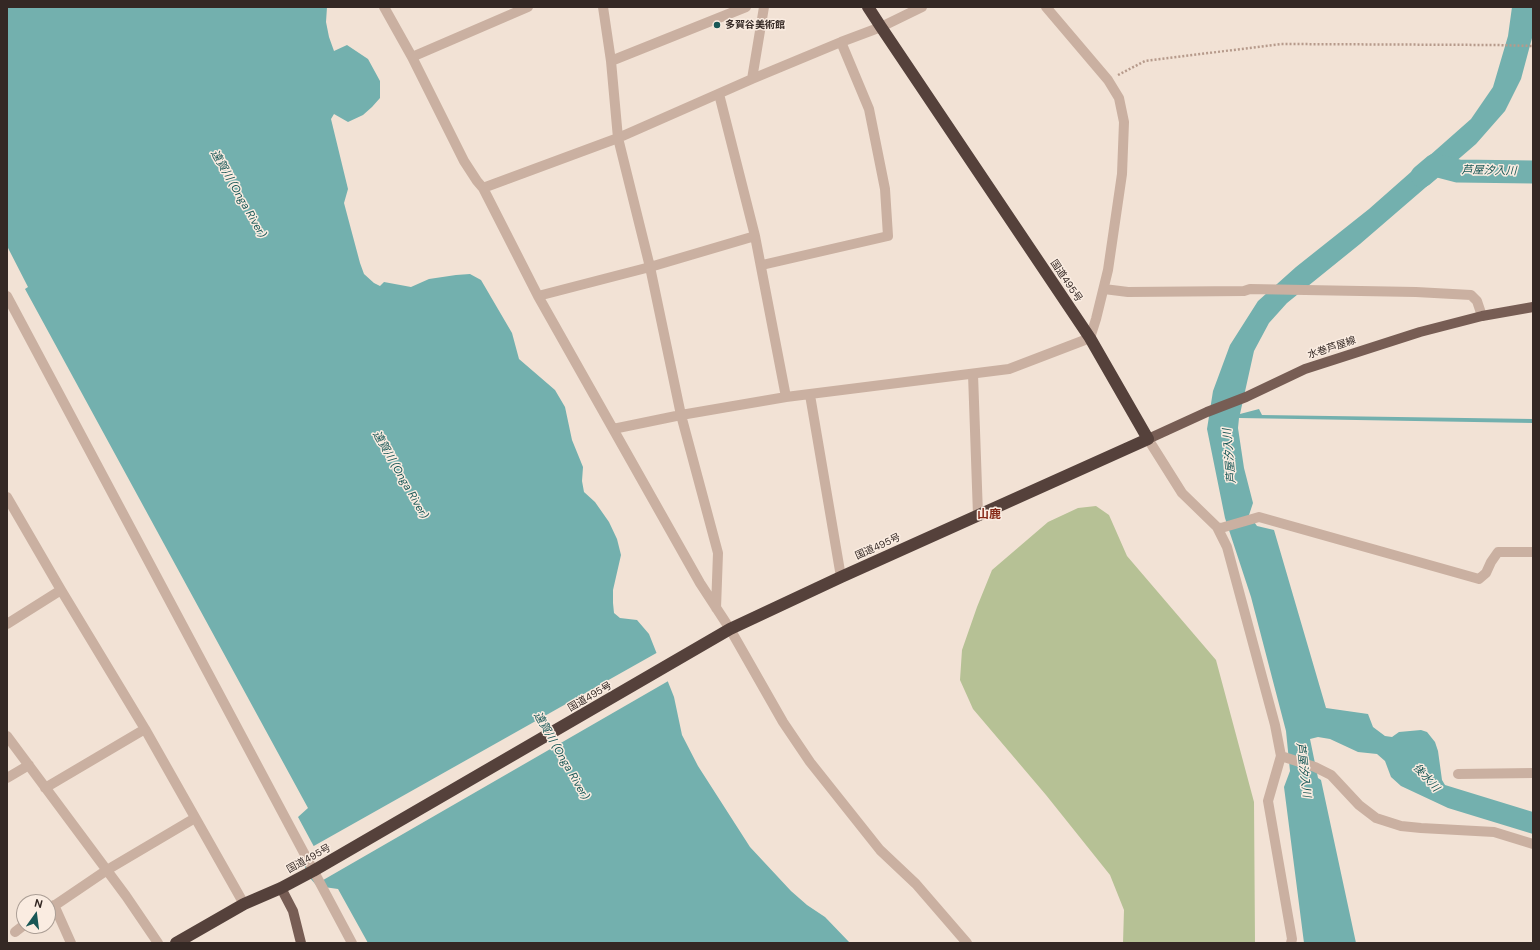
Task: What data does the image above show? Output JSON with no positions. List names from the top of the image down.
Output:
{
  "streets": {
    "highway": ["国道495号"],
    "main road": ["水巻芦屋線"]
  },
  "crossings": [
    ["国道495号", "水巻芦屋線"]
  ],
  "districts": ["山鹿"],
  "water": ["芦屋汐入川", "遠賀川 (Onga River)", "後水川"],
  "places": ["多賀谷美術館"],
  "north": "top"
}
